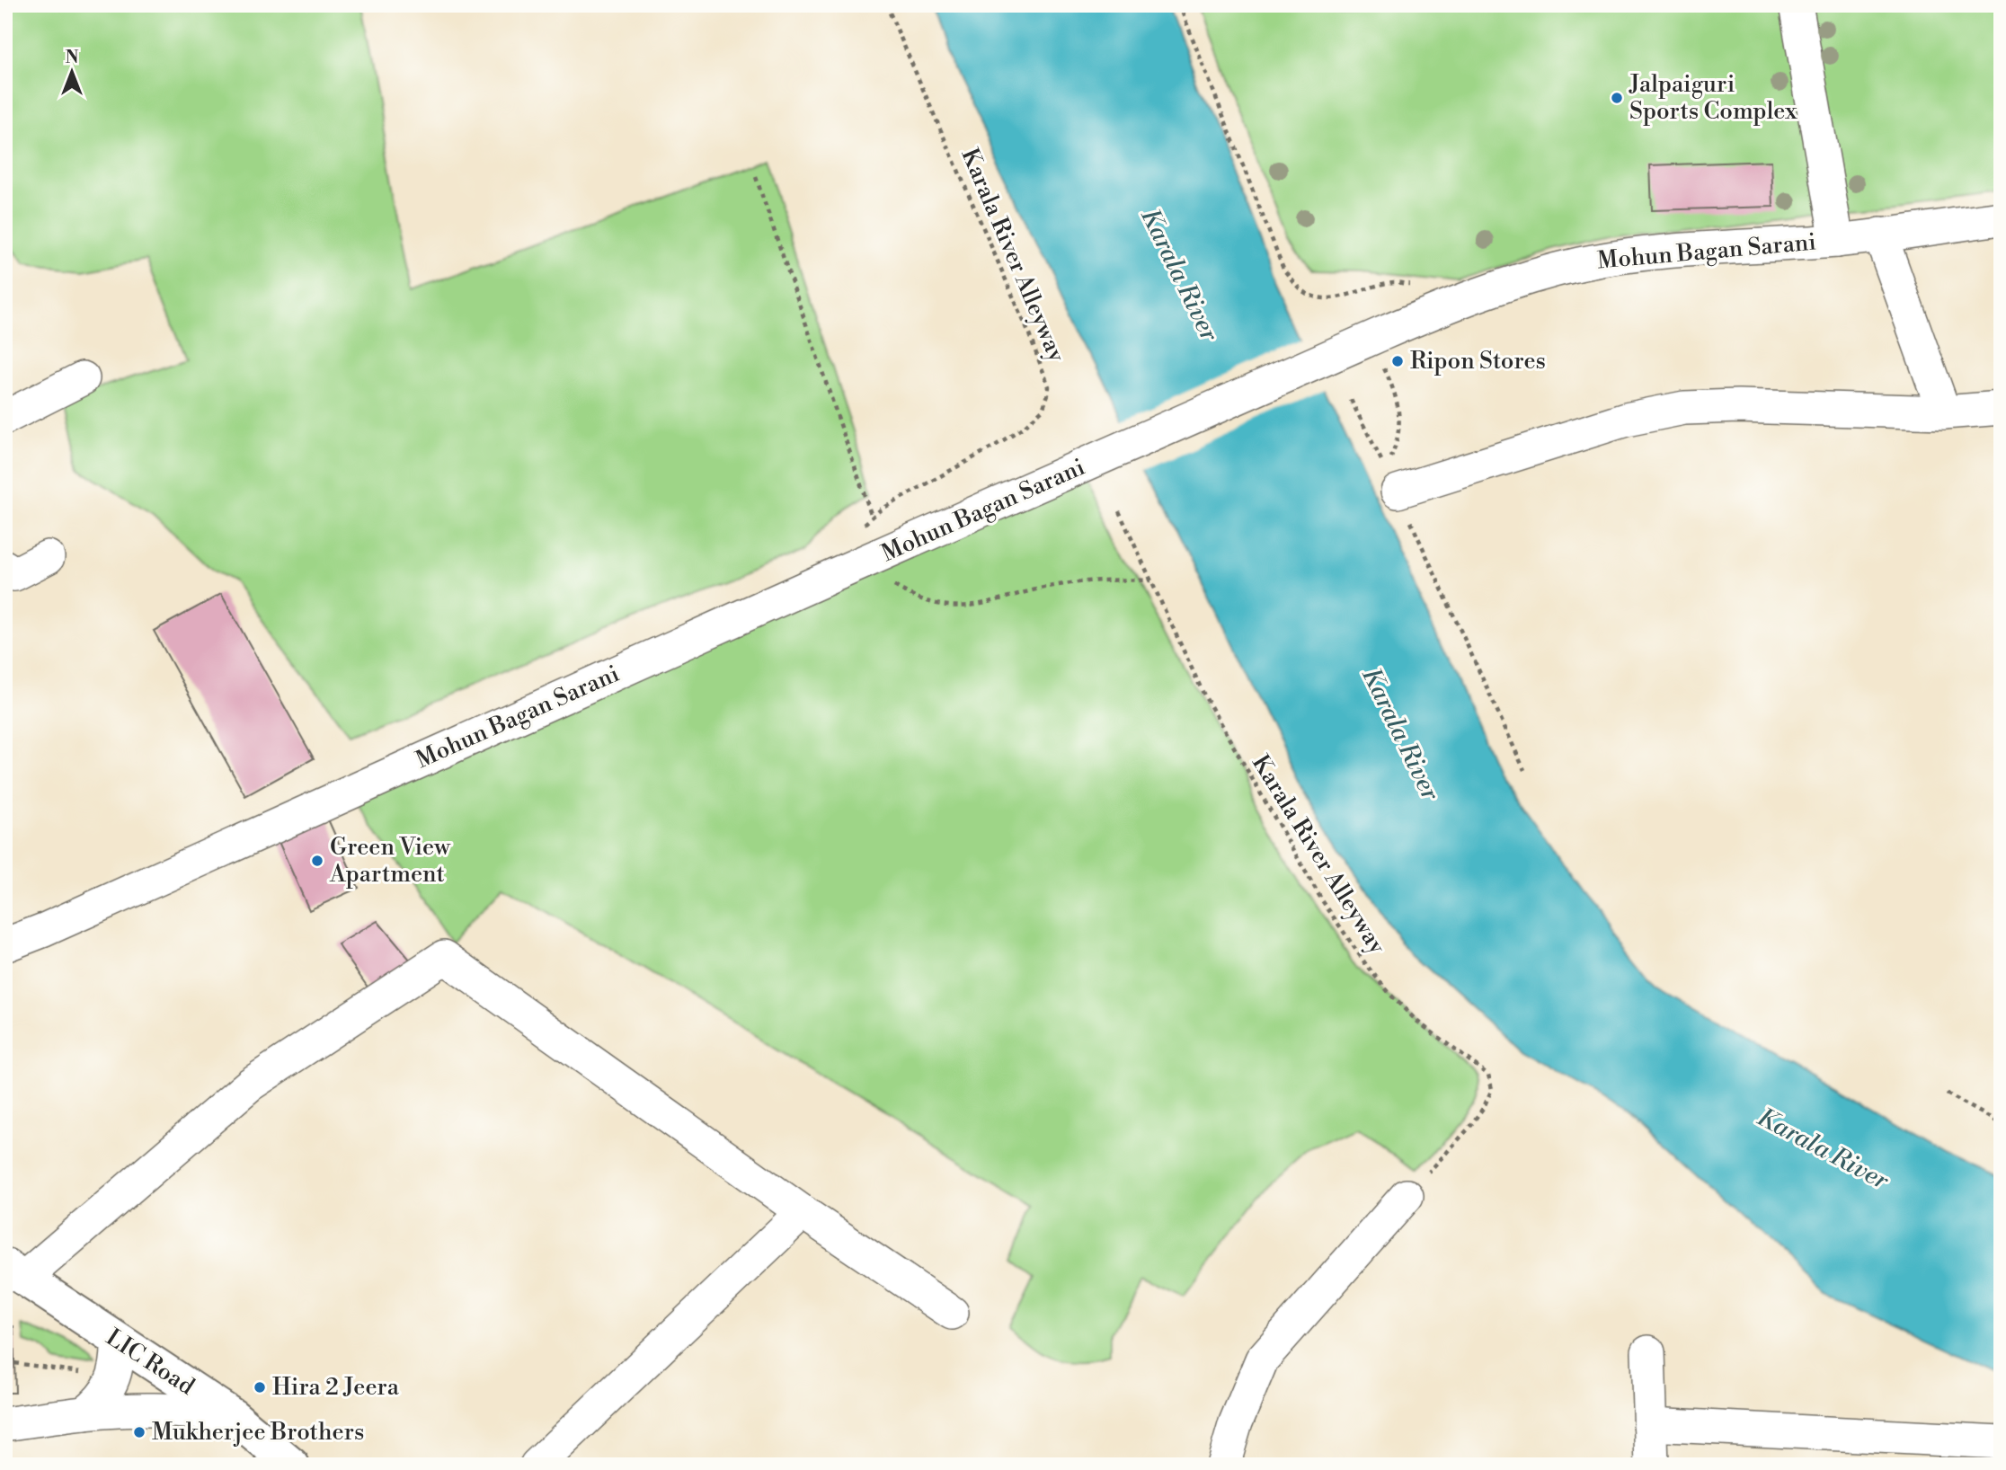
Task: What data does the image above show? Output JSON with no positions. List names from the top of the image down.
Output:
{
  "streets": {
    "main road": ["LIC Road"],
    "street": ["Mohun Bagan Sarani"],
    "path": ["Karala River Alleyway"]
  },
  "water": ["Karala River"],
  "places": [
    "Jalpaiguri Sports Complex",
    "Ripon Stores",
    "Green View Apartment",
    "Hira 2 Jeera",
    "Mukherjee Brothers"
  ],
  "north": "top"
}
